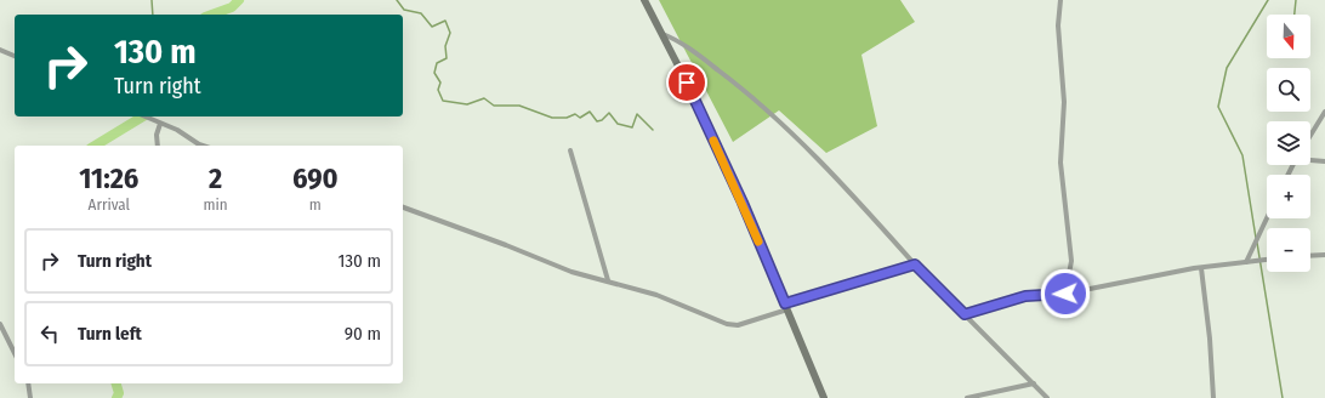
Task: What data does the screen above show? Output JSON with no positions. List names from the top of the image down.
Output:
{
  "north": "bottom",
  "page": {
    "map_buttons": ["+", "−"],
    "turn": ["130 m", "Turn right"],
    "eta": [
      "11:26",
      "Arrival",
      "2",
      "min",
      "690",
      "m"
    ],
    "list": [
      {
        "name": "Turn right",
        "value": "130 m"
      },
      {
        "name": "Turn left",
        "value": "90 m"
      }
    ]
  }
}
